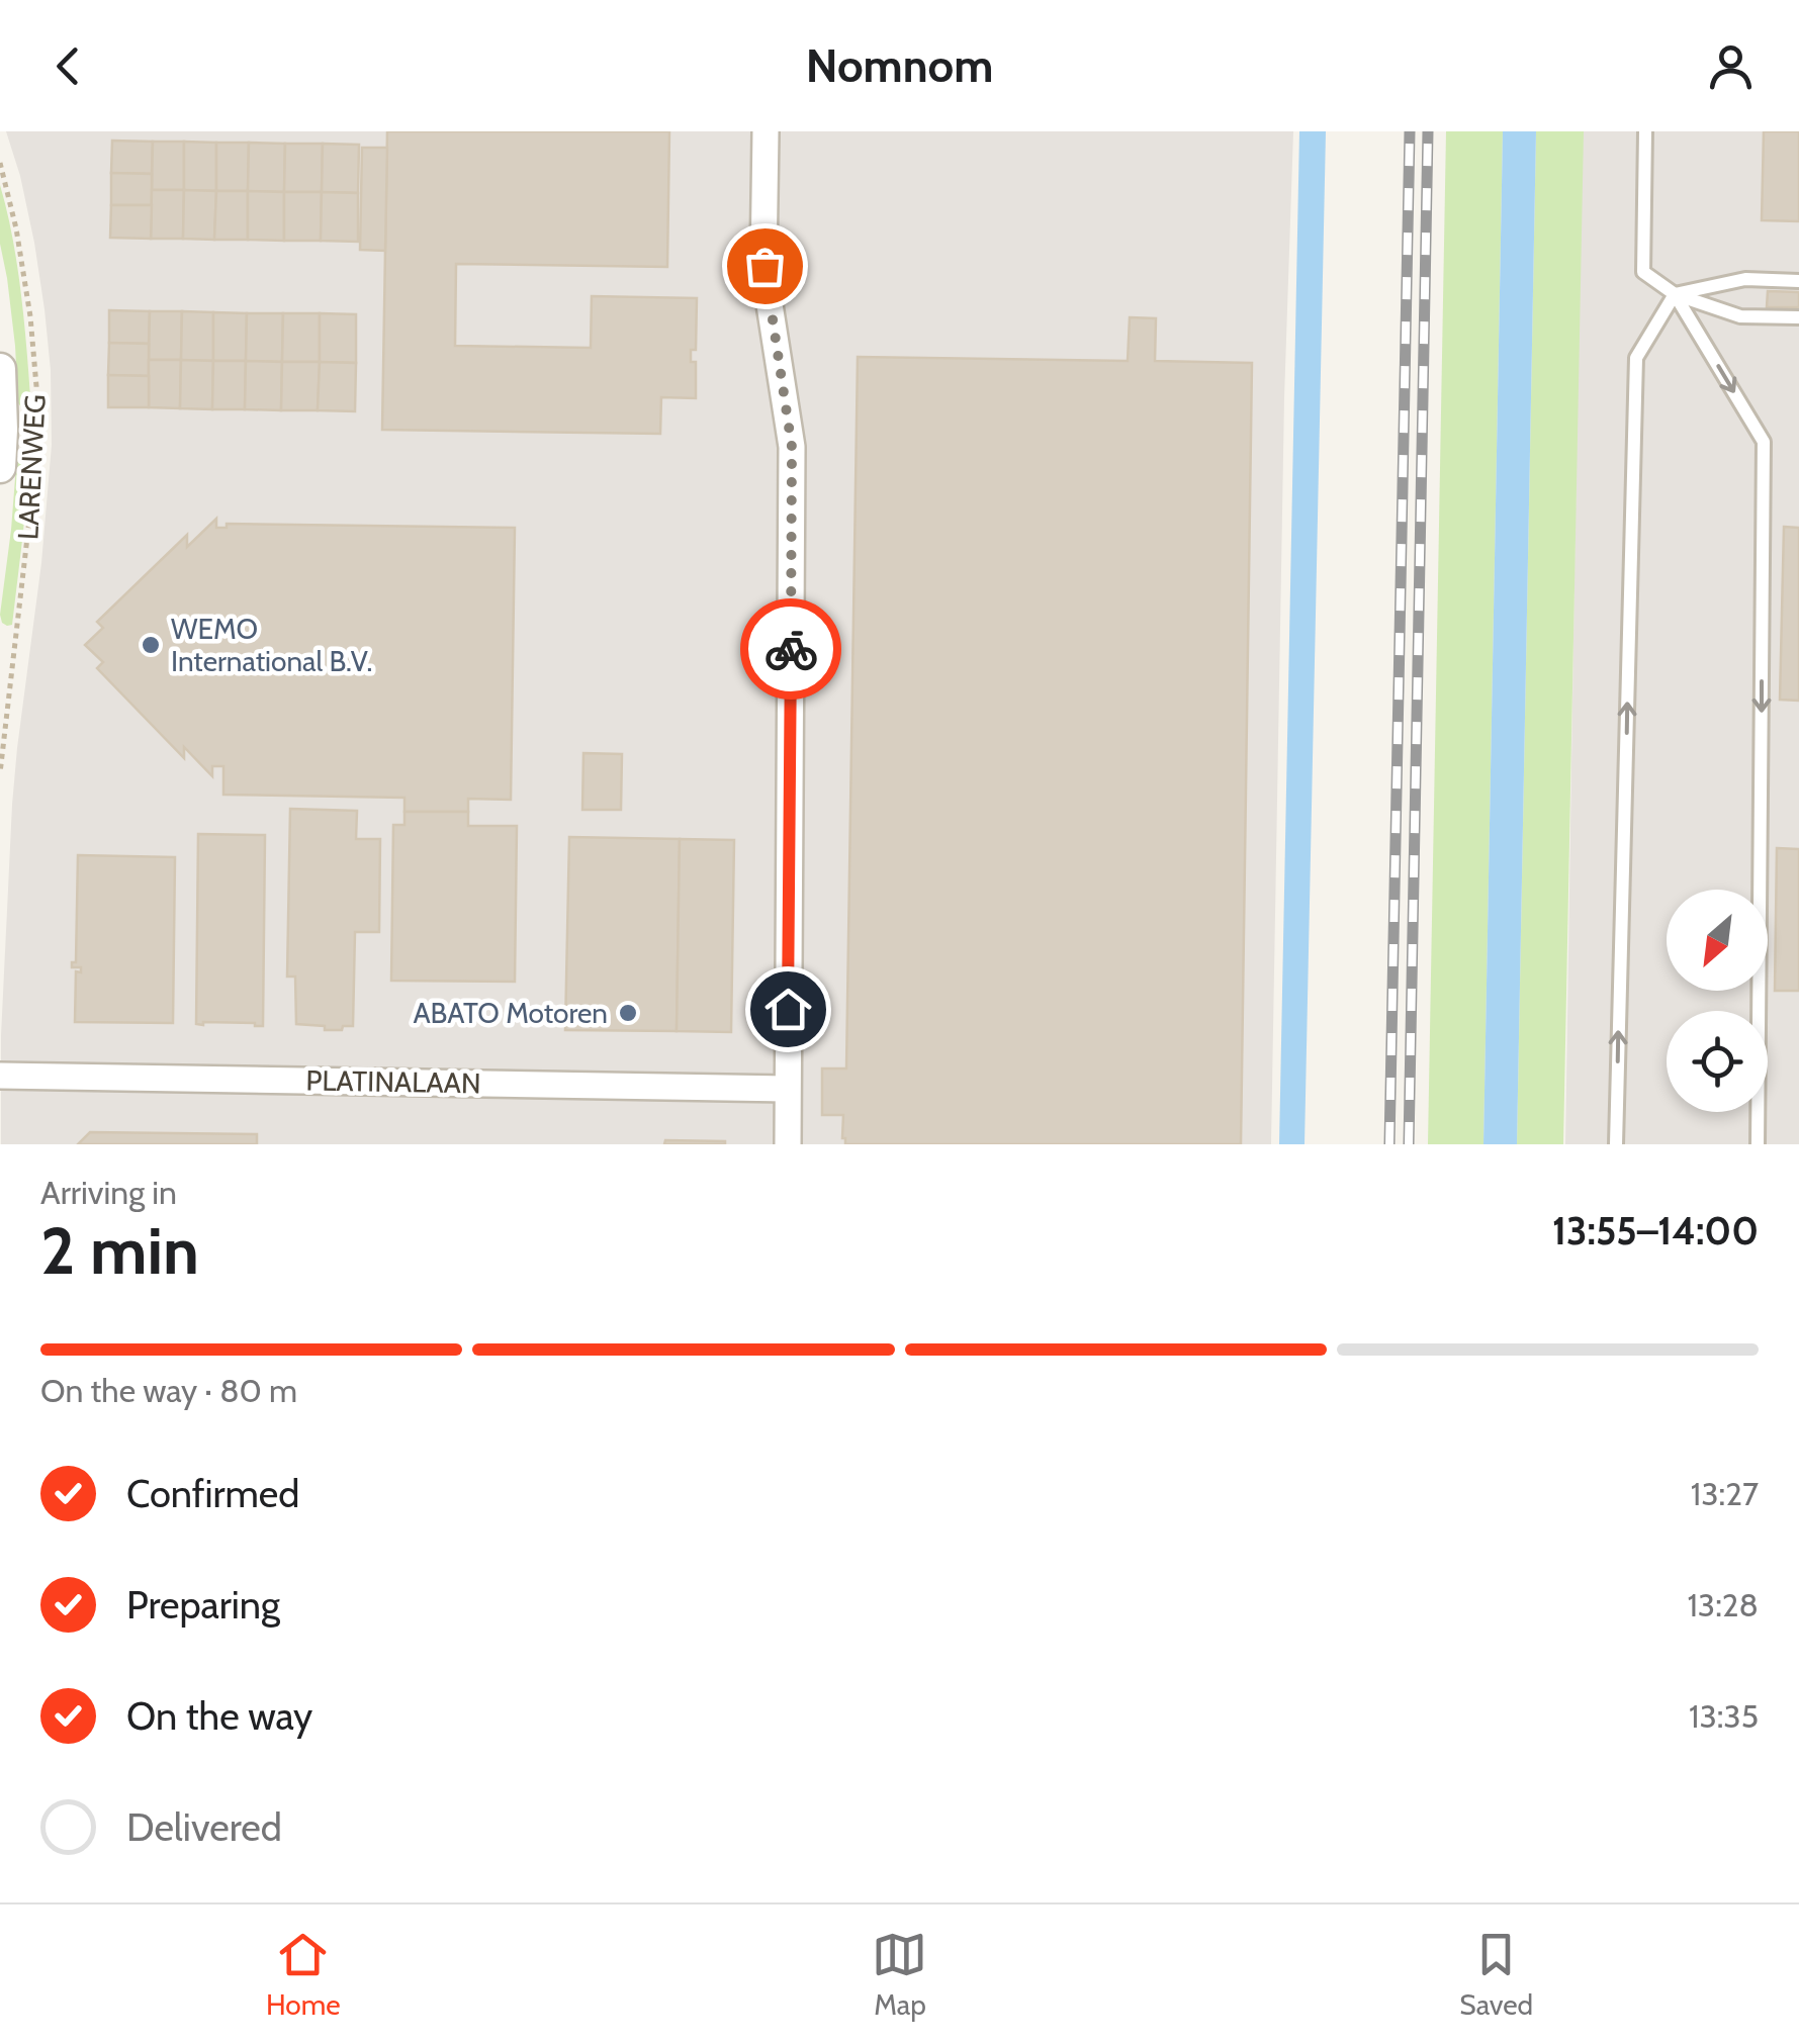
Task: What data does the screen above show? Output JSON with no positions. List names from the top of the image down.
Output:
{
  "streets": {
    "street": ["LARENWEG", "PLATINALAAN"]
  },
  "places": ["WEMO International B.V.", "ABATO Motoren"],
  "north": "bottom left",
  "page": {
    "header": "Nomnom",
    "heading": ["2 min", "Arriving in", "13:55–14:00"],
    "bar": "On the way · 80 m",
    "list": [
      ["Confirmed", "13:27"],
      ["Preparing", "13:28"],
      ["On the way", "13:35"],
      "Delivered"
    ],
    "tabs": ["Home", "Map", "Saved"]
  }
}
